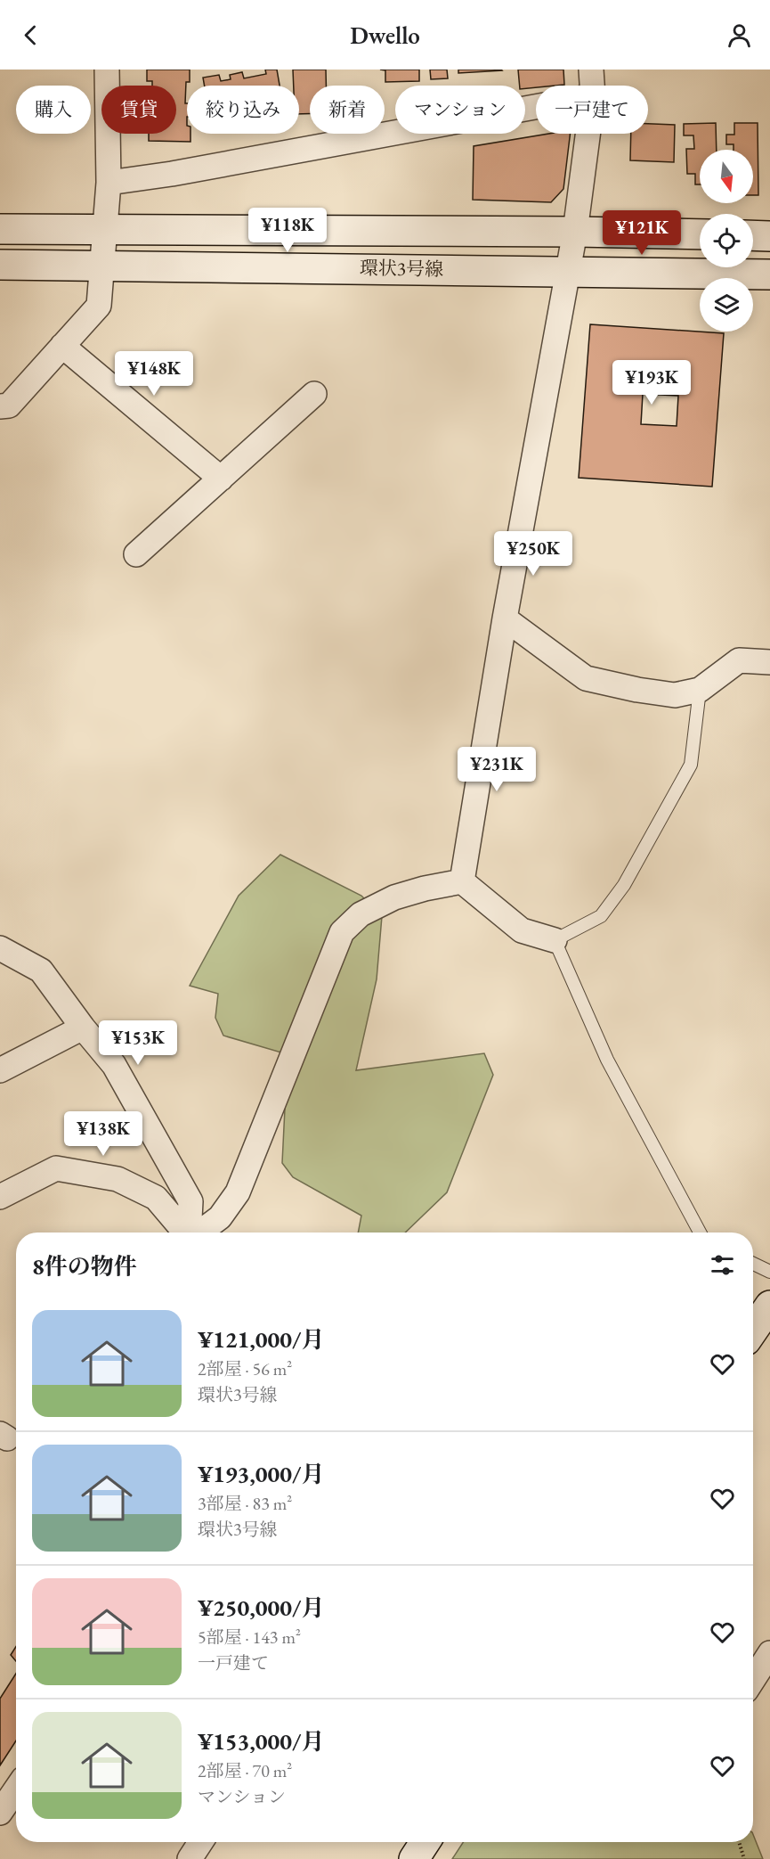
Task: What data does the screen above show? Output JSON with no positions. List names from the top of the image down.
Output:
{
  "streets": {
    "street": ["環状3号線"]
  },
  "north": "bottom",
  "page": {
    "header": "Dwello",
    "chip": [
      "購入",
      "賃貸",
      "絞り込み",
      "新着",
      "マンション",
      "一戸建て"
    ],
    "price": [
      "¥118K",
      "¥121K",
      "¥148K",
      "¥193K",
      "¥250K",
      "¥231K",
      "¥153K",
      "¥138K"
    ],
    "heading": "8件の物件",
    "list": [
      {
        "name": "¥121,000/月",
        "note": "2部屋 · 56 m² · 環状3号線"
      },
      {
        "name": "¥193,000/月",
        "note": "3部屋 · 83 m² · 環状3号線"
      },
      {
        "name": "¥250,000/月",
        "note": "5部屋 · 143 m² · 一戸建て"
      },
      {
        "name": "¥153,000/月",
        "note": "2部屋 · 70 m² · マンション"
      }
    ]
  }
}
